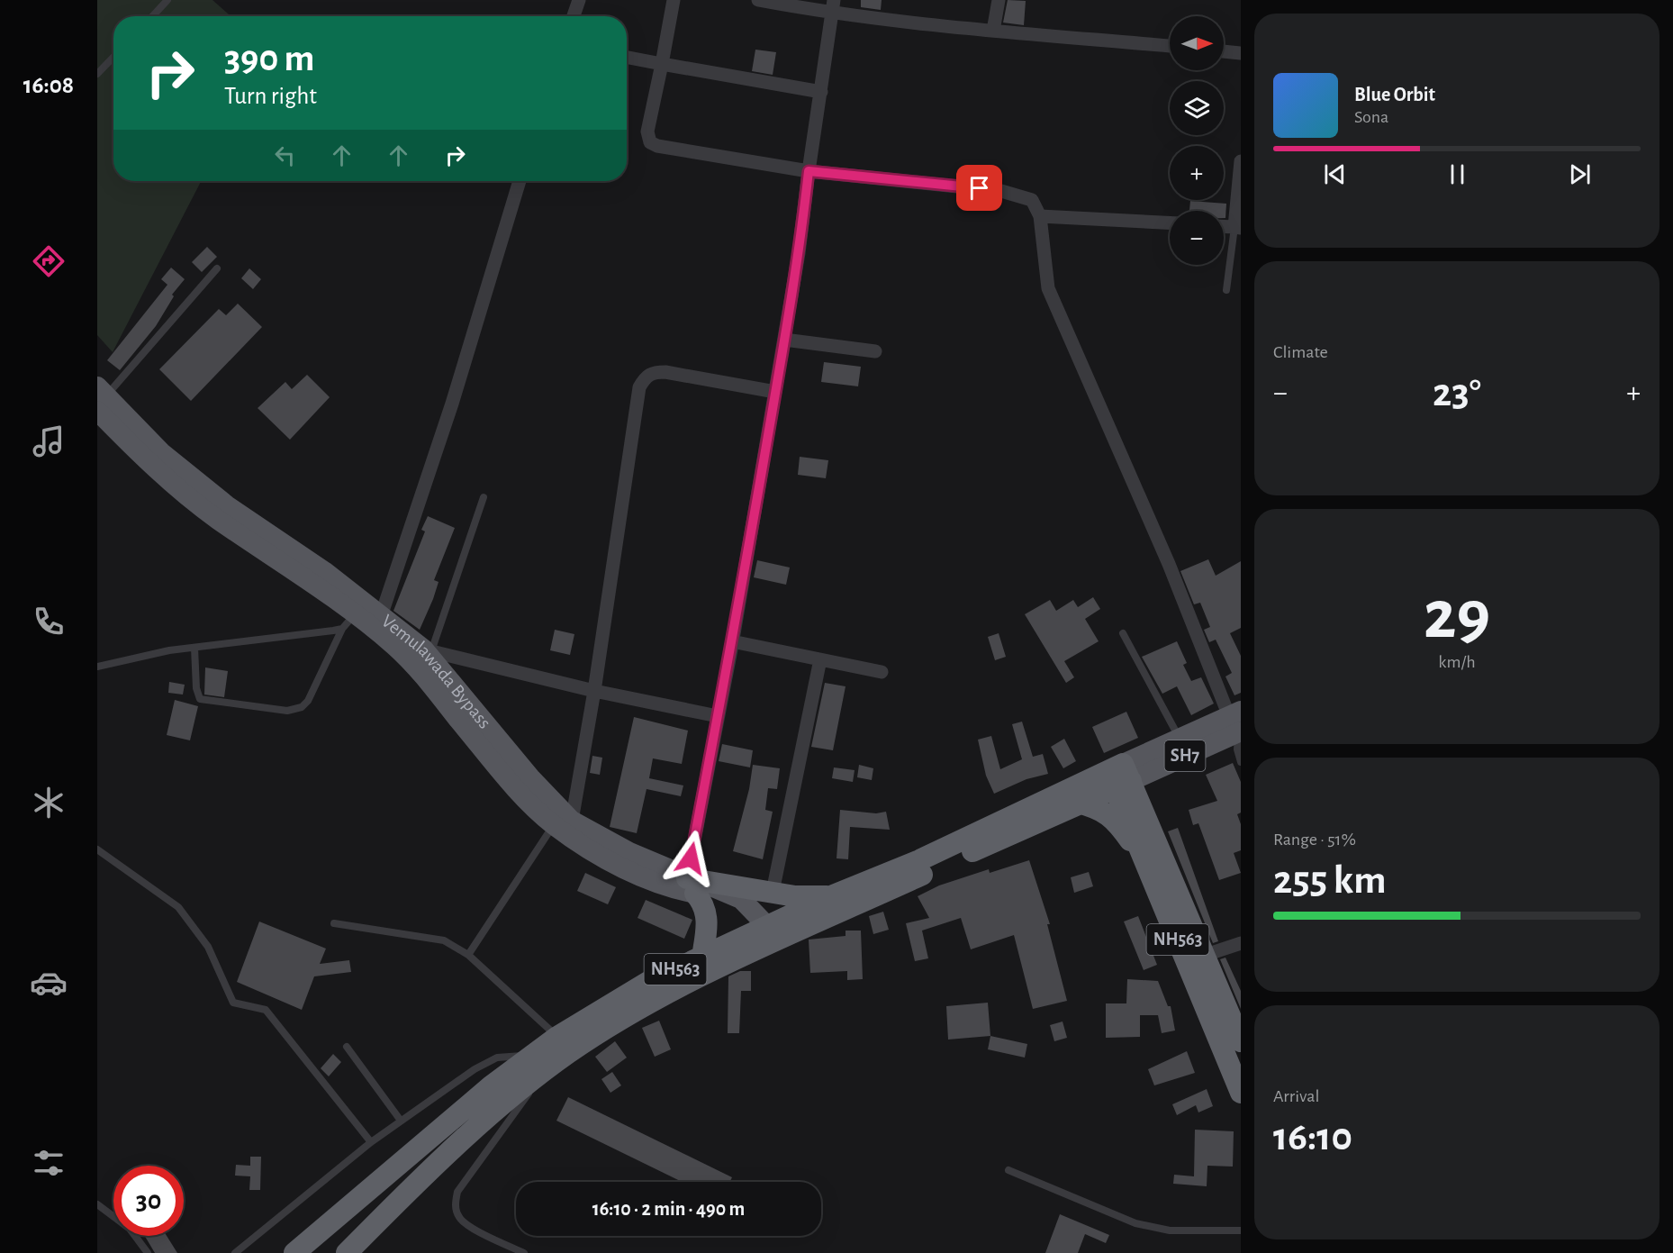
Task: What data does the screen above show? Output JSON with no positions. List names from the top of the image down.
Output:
{
  "streets": {
    "highway": ["NH563"],
    "main road": ["Vemulawada Bypass", "SH7"]
  },
  "crossings": [
    ["Vemulawada Bypass", "NH563"],
    ["SH7", "NH563"]
  ],
  "north": "right",
  "page": {
    "tabs": "16:08",
    "map_buttons": ["+", "−"],
    "turn": ["390 m", "Turn right"],
    "song": ["Blue Orbit", "Sona"],
    "tile": [
      "Climate",
      ["29", "km/h"],
      ["Range · 51%", "255 km"],
      ["Arrival", "16:10"]
    ],
    "heat": ["−", "23°", "+"],
    "limit": "30",
    "trip": "16:10 · 2 min · 490 m"
  }
}
